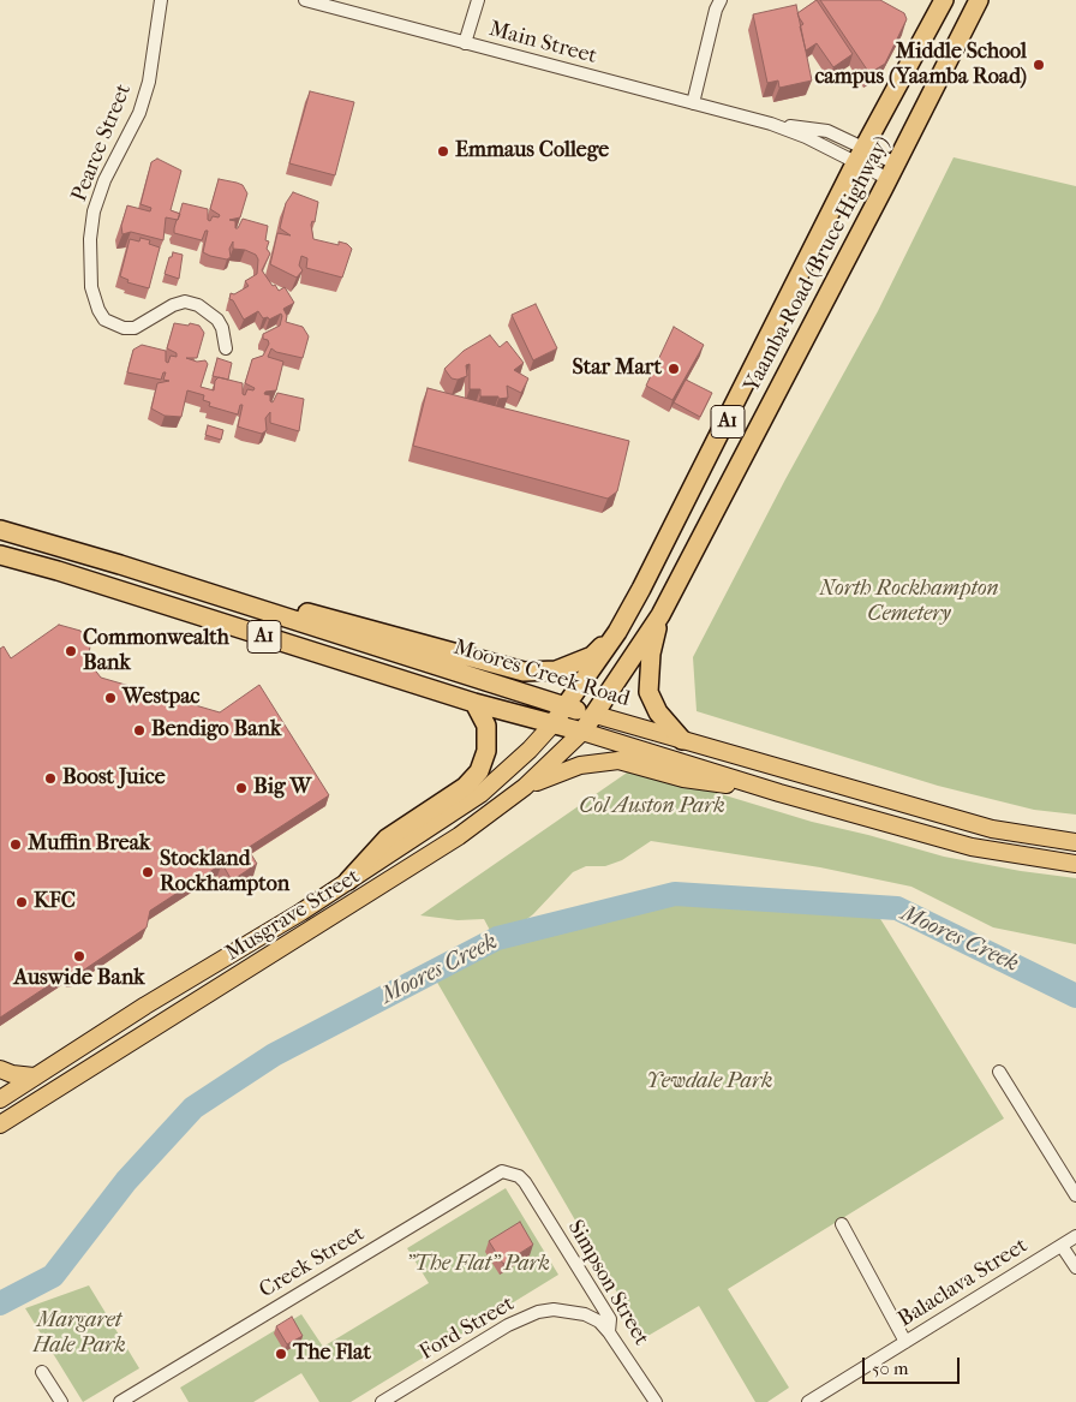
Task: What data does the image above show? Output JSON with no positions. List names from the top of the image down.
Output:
{
  "streets": {
    "highway": ["Yaamba Road (Bruce Highway)", "A1", "Moores Creek Road"],
    "main road": ["Musgrave Street"],
    "street": [
      "Main Street",
      "Pearce Street",
      "Creek Street",
      "Simpson Street",
      "Balaclava Street",
      "Ford Street"
    ]
  },
  "crossings": [
    ["Yaamba Road (Bruce Highway)", "A1"],
    ["Yaamba Road (Bruce Highway)", "Moores Creek Road"],
    ["Yaamba Road (Bruce Highway)", "Musgrave Street"],
    ["A1", "Moores Creek Road"],
    ["Moores Creek Road", "Musgrave Street"],
    ["Creek Street", "Simpson Street"],
    ["Simpson Street", "Ford Street"]
  ],
  "water": ["Moores Creek"],
  "parks": [
    "North Rockhampton Cemetery",
    "Col Auston Park",
    "Yewdale Park",
    "\"The Flat\" Park",
    "Margaret Hale Park"
  ],
  "places": [
    "Middle School campus (Yaamba Road)",
    "Emmaus College",
    "Star Mart",
    "Commonwealth Bank",
    "Westpac",
    "Bendigo Bank",
    "Boost Juice",
    "Big W",
    "Muffin Break",
    "Stockland Rockhampton",
    "KFC",
    "Auswide Bank",
    "The Flat"
  ],
  "scale_bar": "50 m"
}
